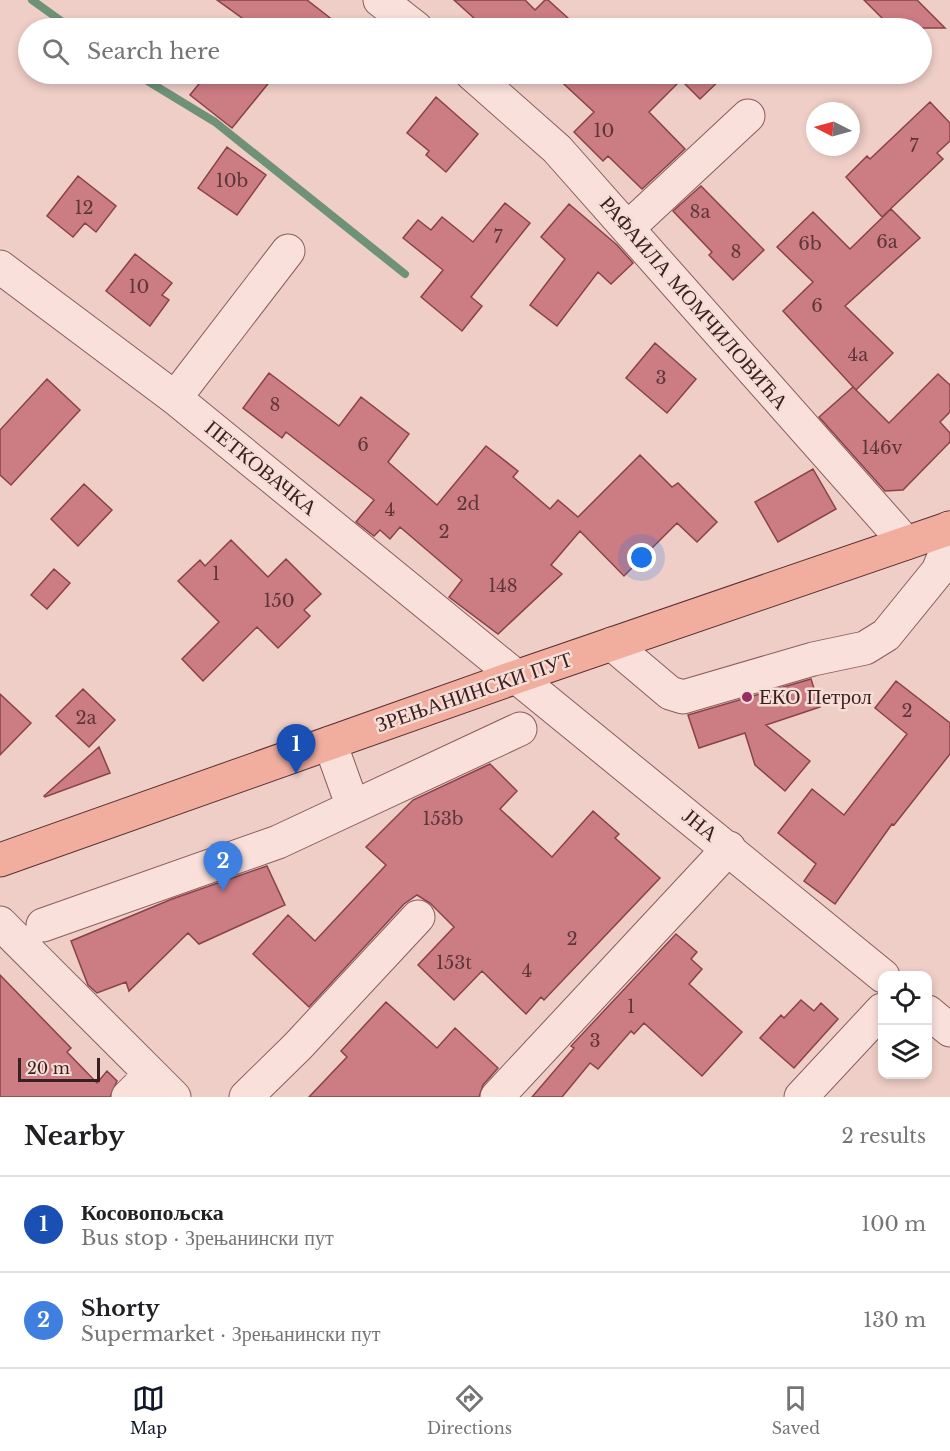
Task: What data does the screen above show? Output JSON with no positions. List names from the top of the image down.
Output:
{
  "streets": {
    "main road": ["ЗРЕЊАНИНСКИ ПУТ"],
    "street": ["РАФАИЛА МОМЧИЛОВИЋА", "ПЕТКОВАЧКА", "ЈНА"]
  },
  "crossings": [
    ["РАФАИЛА МОМЧИЛОВИЋА", "ЗРЕЊАНИНСКИ ПУТ"],
    ["ПЕТКОВАЧКА", "ЗРЕЊАНИНСКИ ПУТ"],
    ["ПЕТКОВАЧКА", "ЈНА"],
    ["ЗРЕЊАНИНСКИ ПУТ", "ЈНА"]
  ],
  "places": ["ЕКО Петрол"],
  "house_numbers": [
    "10",
    "7",
    "10b",
    "12",
    "8a",
    "7",
    "6a",
    "6b",
    "8",
    "10",
    "6",
    "4a",
    "3",
    "8",
    "6",
    "146v",
    "2d",
    "4",
    "2",
    "1",
    "148",
    "150",
    "2",
    "2a",
    "153b",
    "2",
    "153t",
    "4",
    "1",
    "3"
  ],
  "scale_bar": "20 m",
  "north": "left",
  "page": {
    "search": "Search here",
    "pins": ["1", "2"],
    "scale": "20 m",
    "heading": ["Nearby", "2 results"],
    "list": [
      {
        "mark": "1",
        "name": "Косовопољска",
        "note": "Bus stop · Зрењанински пут",
        "value": "100 m"
      },
      {
        "mark": "2",
        "name": "Shorty",
        "note": "Supermarket · Зрењанински пут",
        "value": "130 m"
      }
    ],
    "nav": ["Map", "Directions", "Saved"]
  }
}
